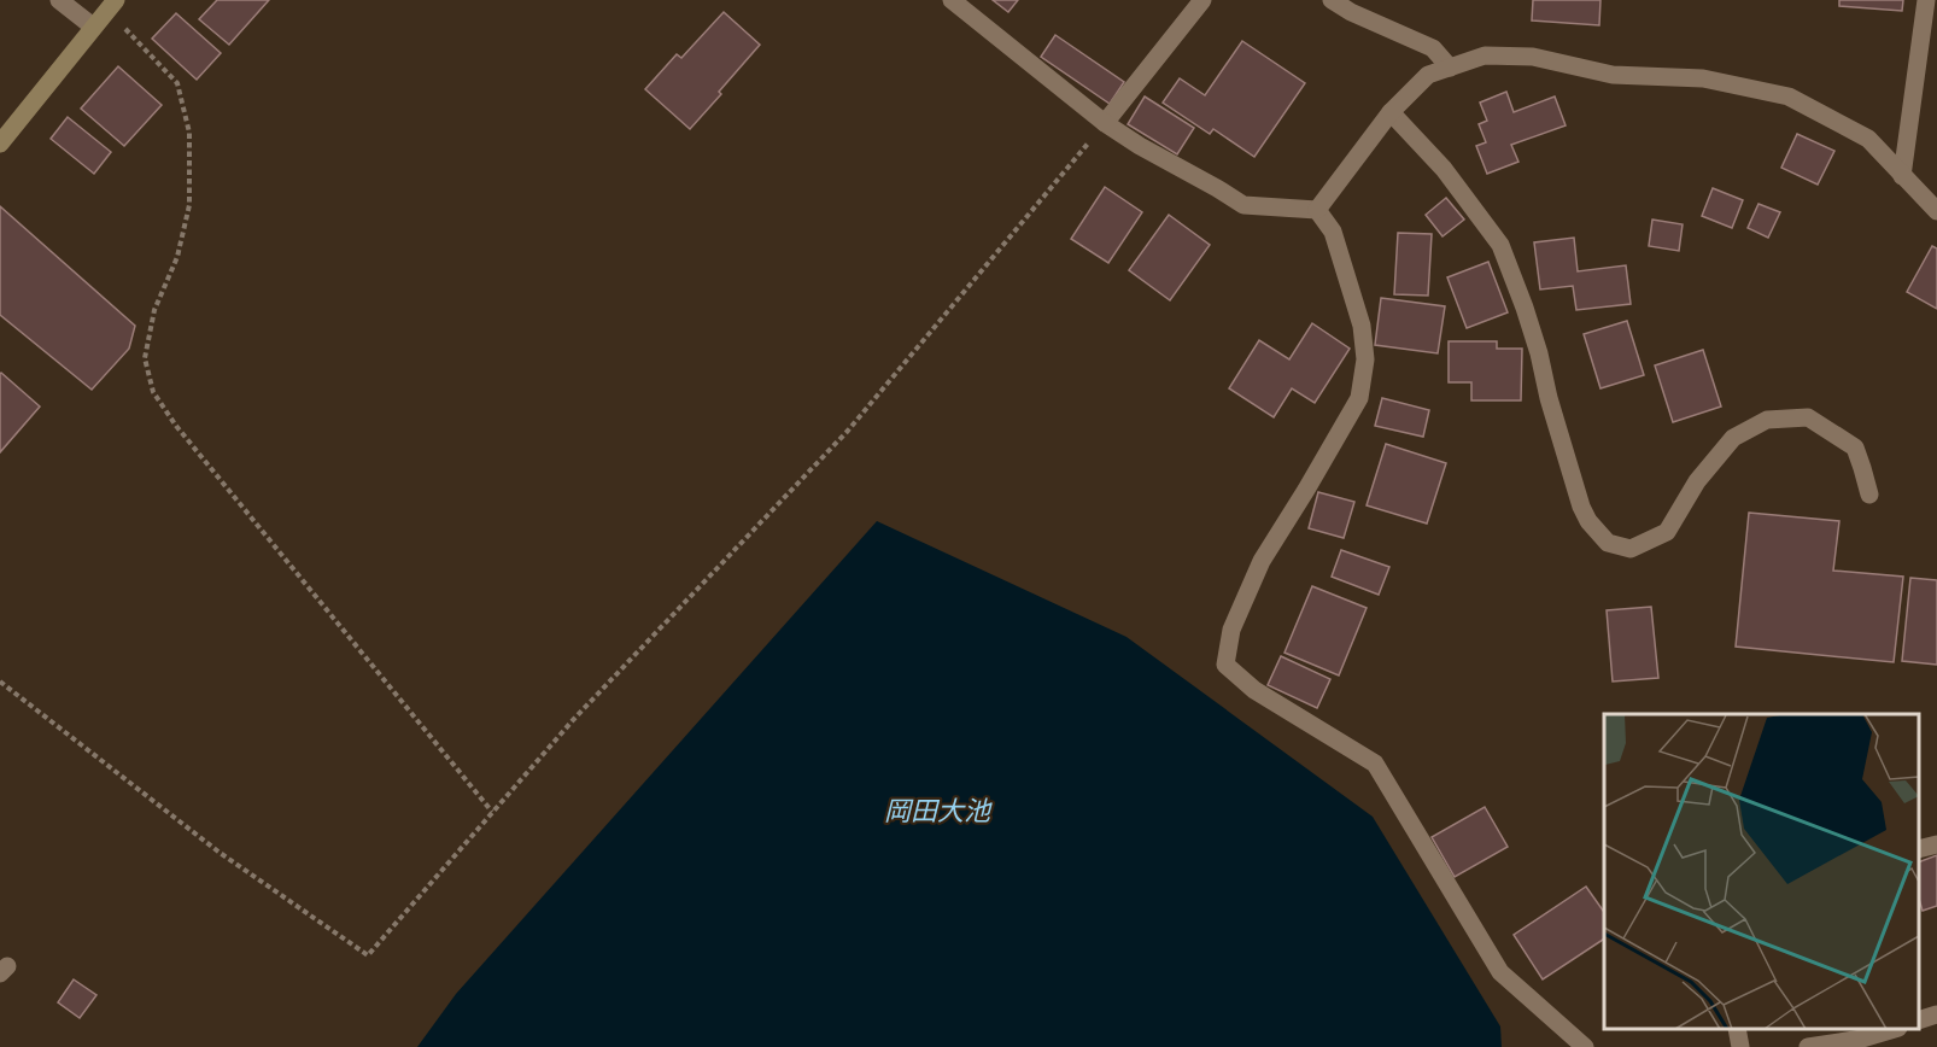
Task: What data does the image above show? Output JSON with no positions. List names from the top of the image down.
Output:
{
  "water": ["岡田大池"]
}
